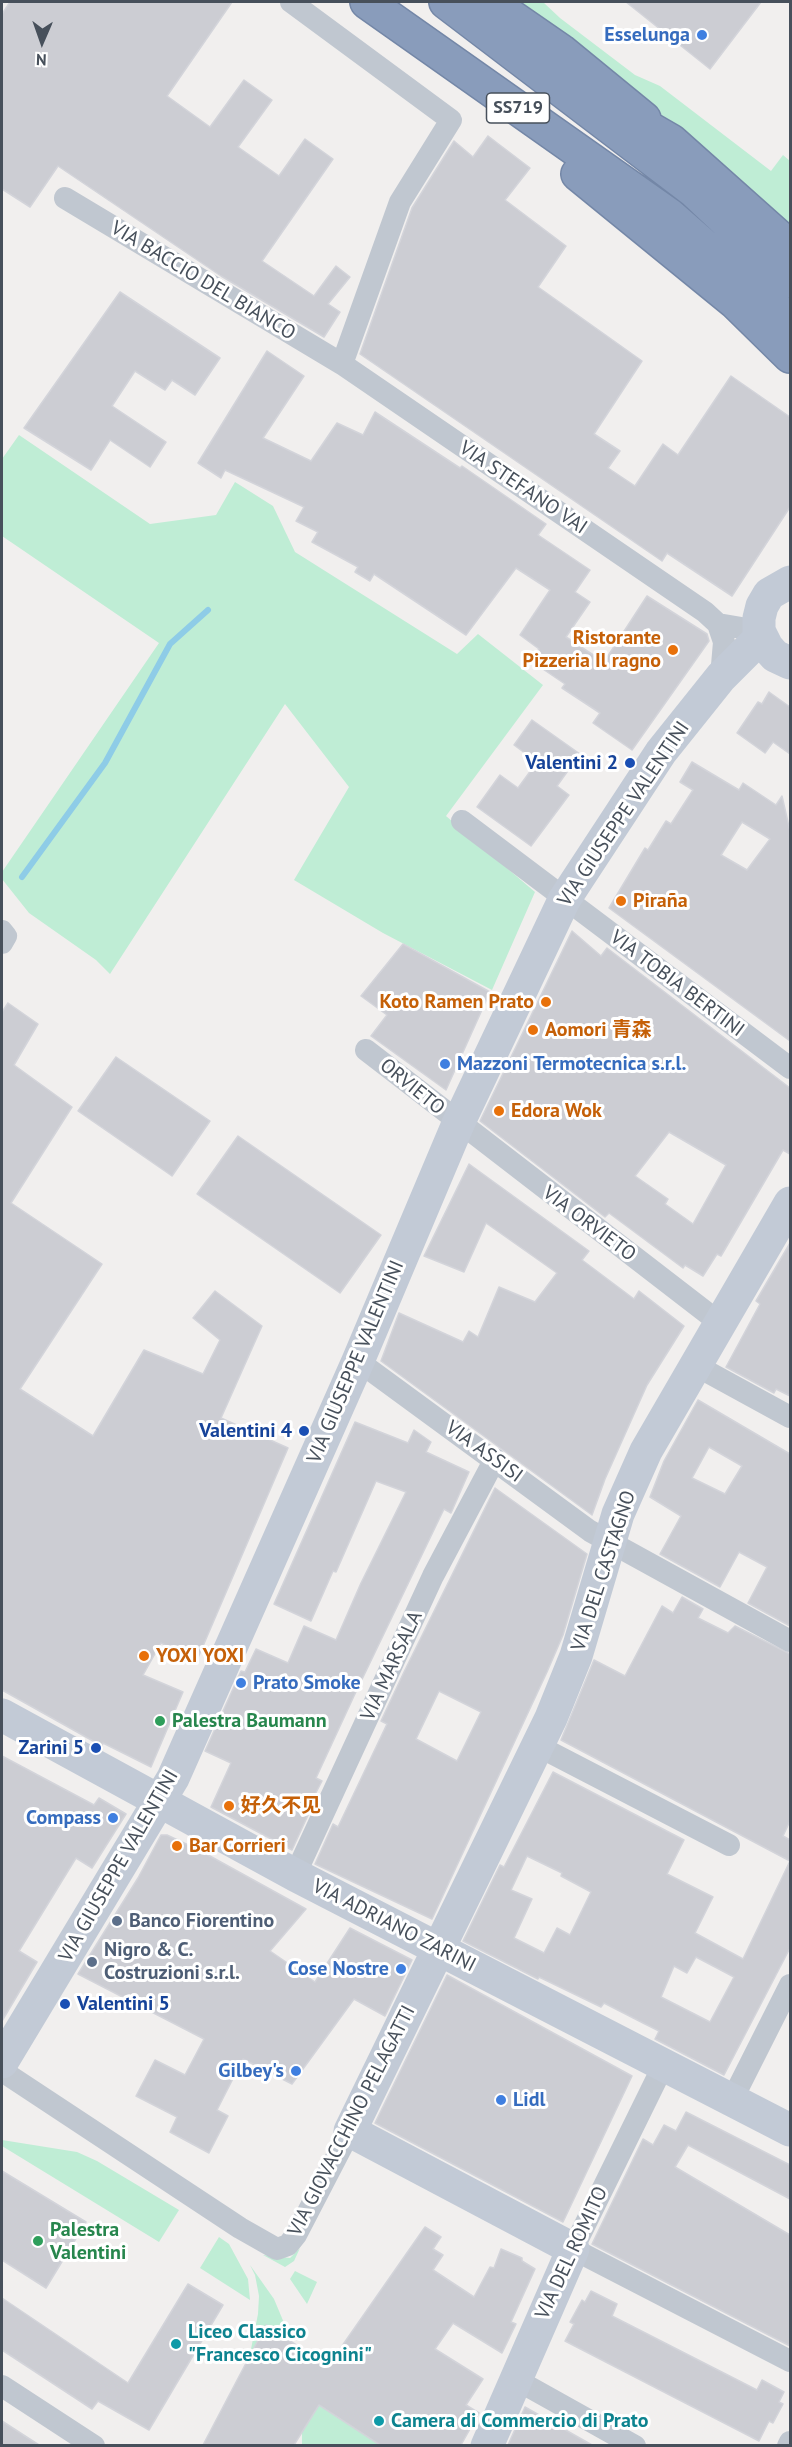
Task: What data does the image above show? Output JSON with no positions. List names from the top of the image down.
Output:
{
  "streets": {
    "highway": ["SS719"],
    "street": [
      "VIA BACCIO DEL BIANCO",
      "VIA STEFANO VAI",
      "VIA GIUSEPPE VALENTINI",
      "VIA TOBIA BERTINI",
      "ORVIETO",
      "VIA ORVIETO",
      "VIA ASSISI",
      "VIA DEL CASTAGNO",
      "VIA MARSALA",
      "VIA ADRIANO ZARINI",
      "VIA GIOVACCHINO PELAGATTI",
      "VIA DEL ROMITO"
    ]
  },
  "crossings": [
    ["VIA BACCIO DEL BIANCO", "VIA STEFANO VAI"],
    ["VIA GIUSEPPE VALENTINI", "VIA TOBIA BERTINI"],
    ["VIA GIUSEPPE VALENTINI", "ORVIETO"],
    ["VIA GIUSEPPE VALENTINI", "VIA ORVIETO"],
    ["VIA GIUSEPPE VALENTINI", "VIA ASSISI"],
    ["VIA GIUSEPPE VALENTINI", "VIA ADRIANO ZARINI"],
    ["ORVIETO", "VIA ORVIETO"],
    ["VIA ORVIETO", "VIA DEL CASTAGNO"],
    ["VIA ASSISI", "VIA DEL CASTAGNO"],
    ["VIA ASSISI", "VIA MARSALA"],
    ["VIA DEL CASTAGNO", "VIA ADRIANO ZARINI"],
    ["VIA DEL CASTAGNO", "VIA GIOVACCHINO PELAGATTI"],
    ["VIA MARSALA", "VIA ADRIANO ZARINI"],
    ["VIA ADRIANO ZARINI", "VIA GIOVACCHINO PELAGATTI"],
    ["VIA ADRIANO ZARINI", "VIA DEL ROMITO"]
  ],
  "places": [
    "Esselunga",
    "Ristorante Pizzeria Il ragno",
    "Valentini 2",
    "Piraña",
    "Koto Ramen Prato",
    "Aomori 青森",
    "Mazzoni Termotecnica s.r.l.",
    "Edora Wok",
    "Valentini 4",
    "YOXI YOXI",
    "Prato Smoke",
    "Palestra Baumann",
    "Zarini 5",
    "好久不见",
    "Compass",
    "Bar Corrieri",
    "Banco Fiorentino",
    "Nigro & C. Costruzioni s.r.l.",
    "Cose Nostre",
    "Valentini 5",
    "Gilbey's",
    "Lidl",
    "Palestra Valentini",
    "Liceo Classico \"Francesco Cicognini\"",
    "Camera di Commercio di Prato"
  ],
  "north": "bottom"
}
